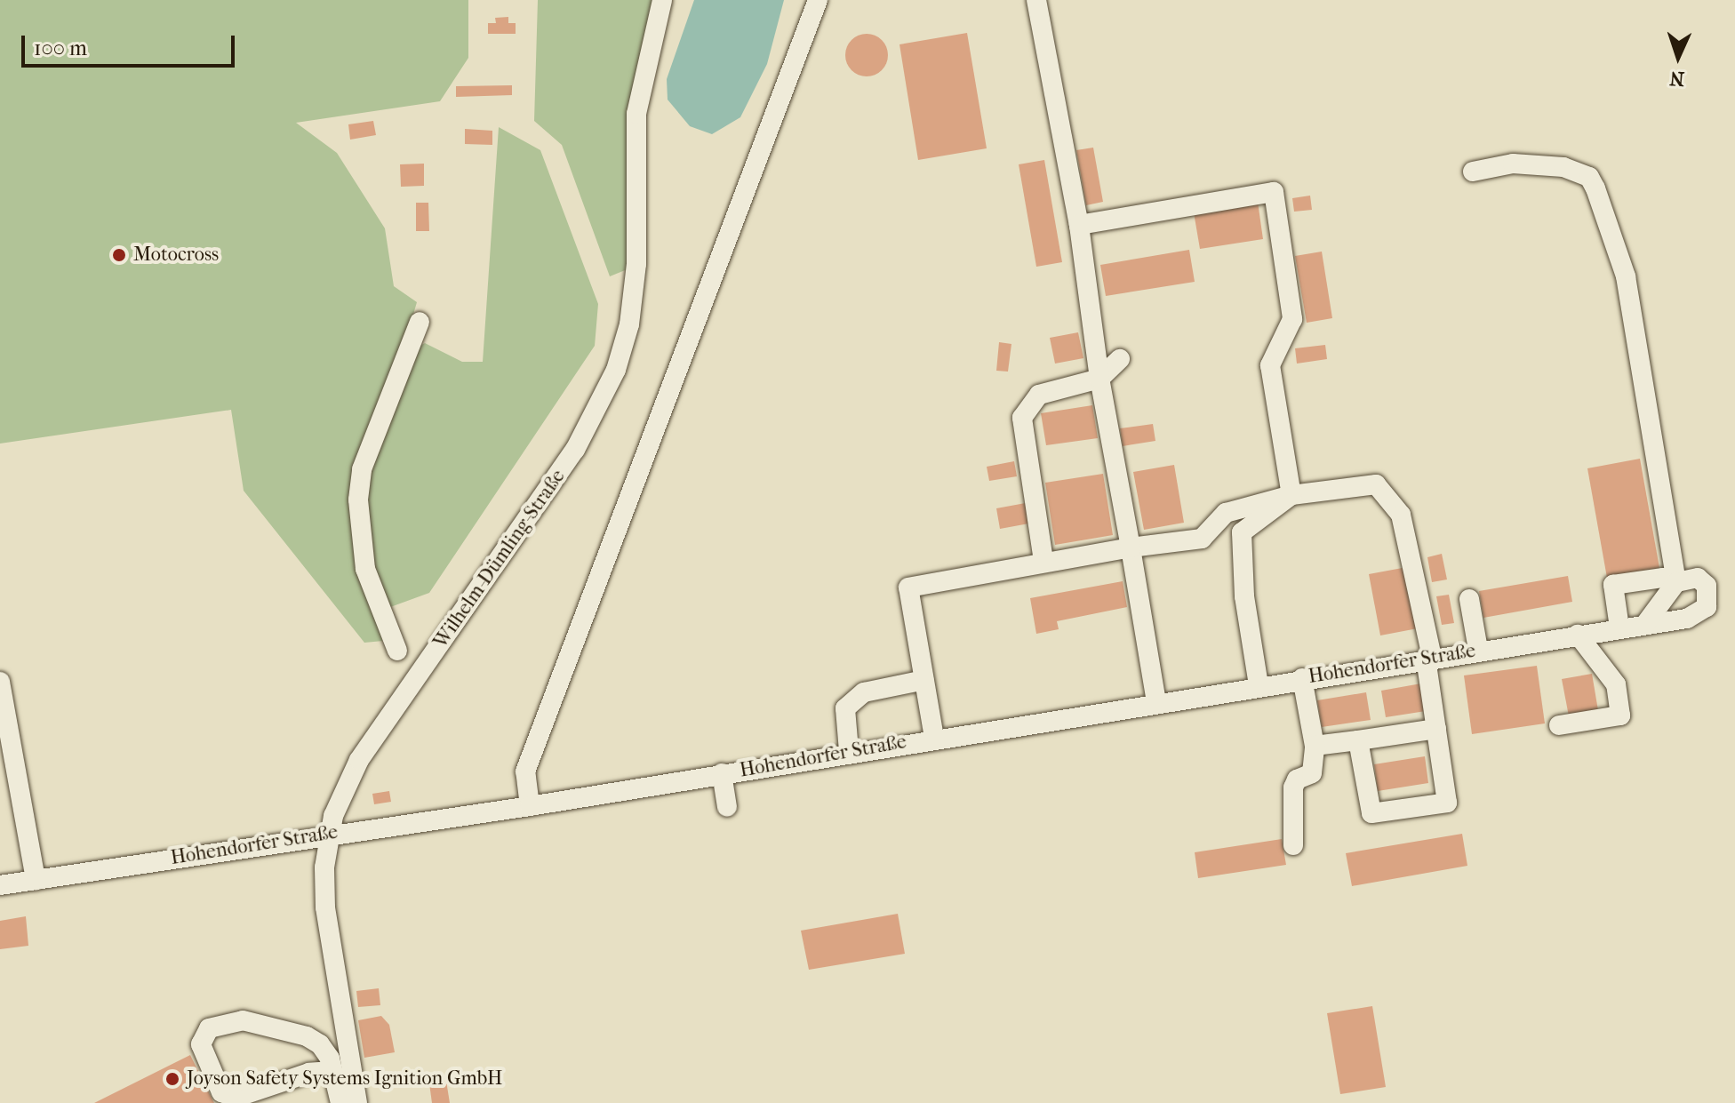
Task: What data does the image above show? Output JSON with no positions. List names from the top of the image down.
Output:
{
  "streets": {
    "street": ["Wilhelm-Dümling-Straße", "Hohendorfer Straße"]
  },
  "crossings": [
    ["Wilhelm-Dümling-Straße", "Hohendorfer Straße"]
  ],
  "places": ["Motocross", "Joyson Safety Systems Ignition GmbH"],
  "scale_bar": "100 m",
  "north": "bottom"
}
